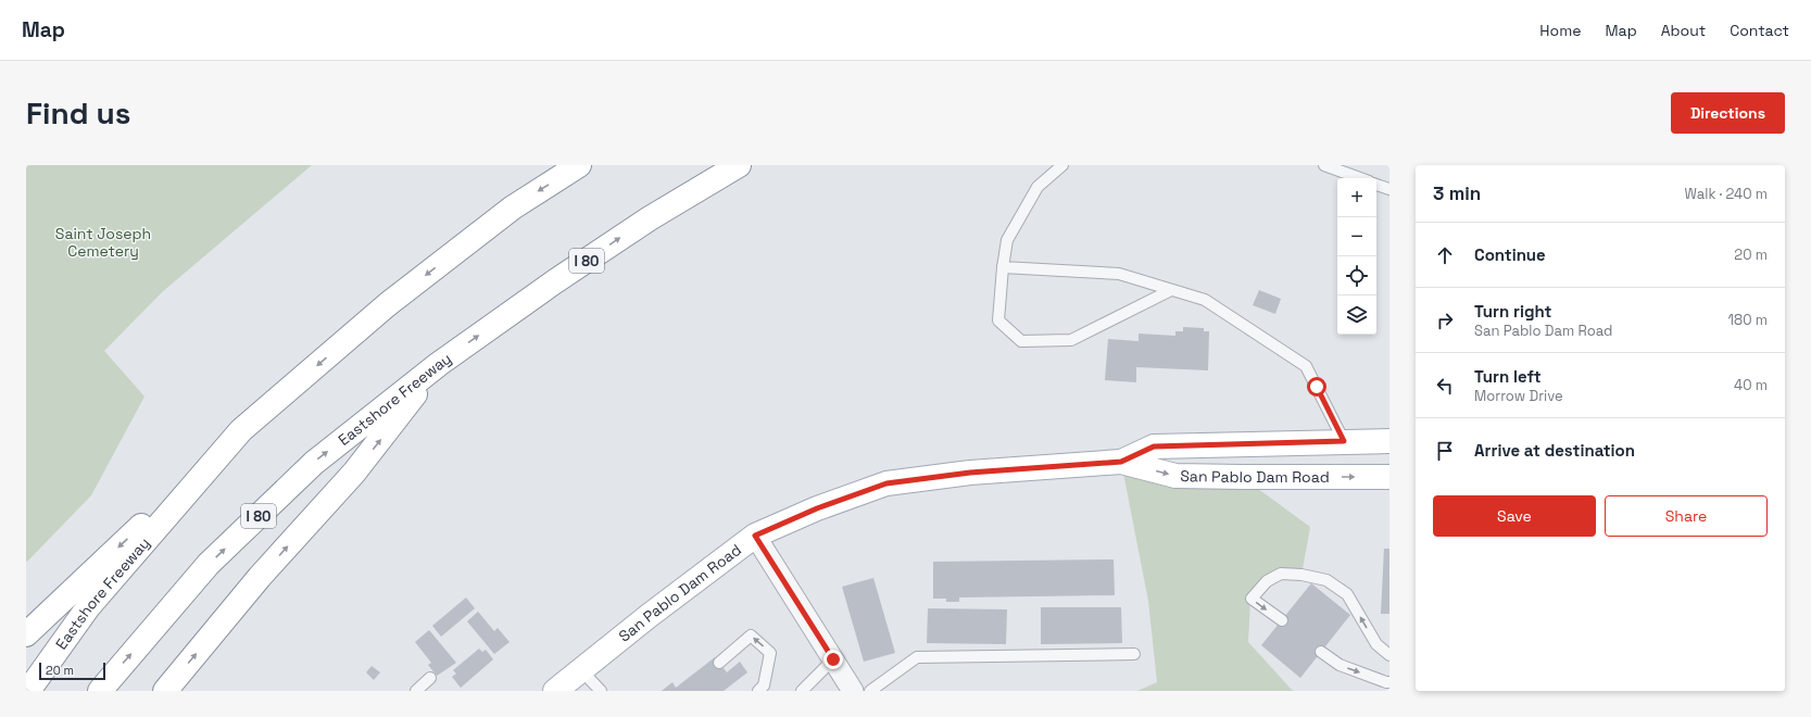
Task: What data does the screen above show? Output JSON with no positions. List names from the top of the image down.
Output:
{
  "streets": {
    "main road": ["I 80", "Eastshore Freeway", "San Pablo Dam Road"]
  },
  "parks": ["Saint Joseph Cemetery"],
  "scale_bar": "20 m",
  "page": {
    "header": "Map",
    "nav": [
      "Home",
      "Map",
      "About",
      "Contact"
    ],
    "buttons": [
      "Directions",
      ["Save", "Share"]
    ],
    "title": "Find us",
    "heading": ["3 min", "Walk · 240 m"],
    "map_buttons": ["+", "−"],
    "list": [
      ["Continue", "20 m"],
      ["Turn right", "San Pablo Dam Road", "180 m"],
      ["Turn left", "Morrow Drive", "40 m"],
      "Arrive at destination"
    ],
    "scale": "20 m"
  }
}
